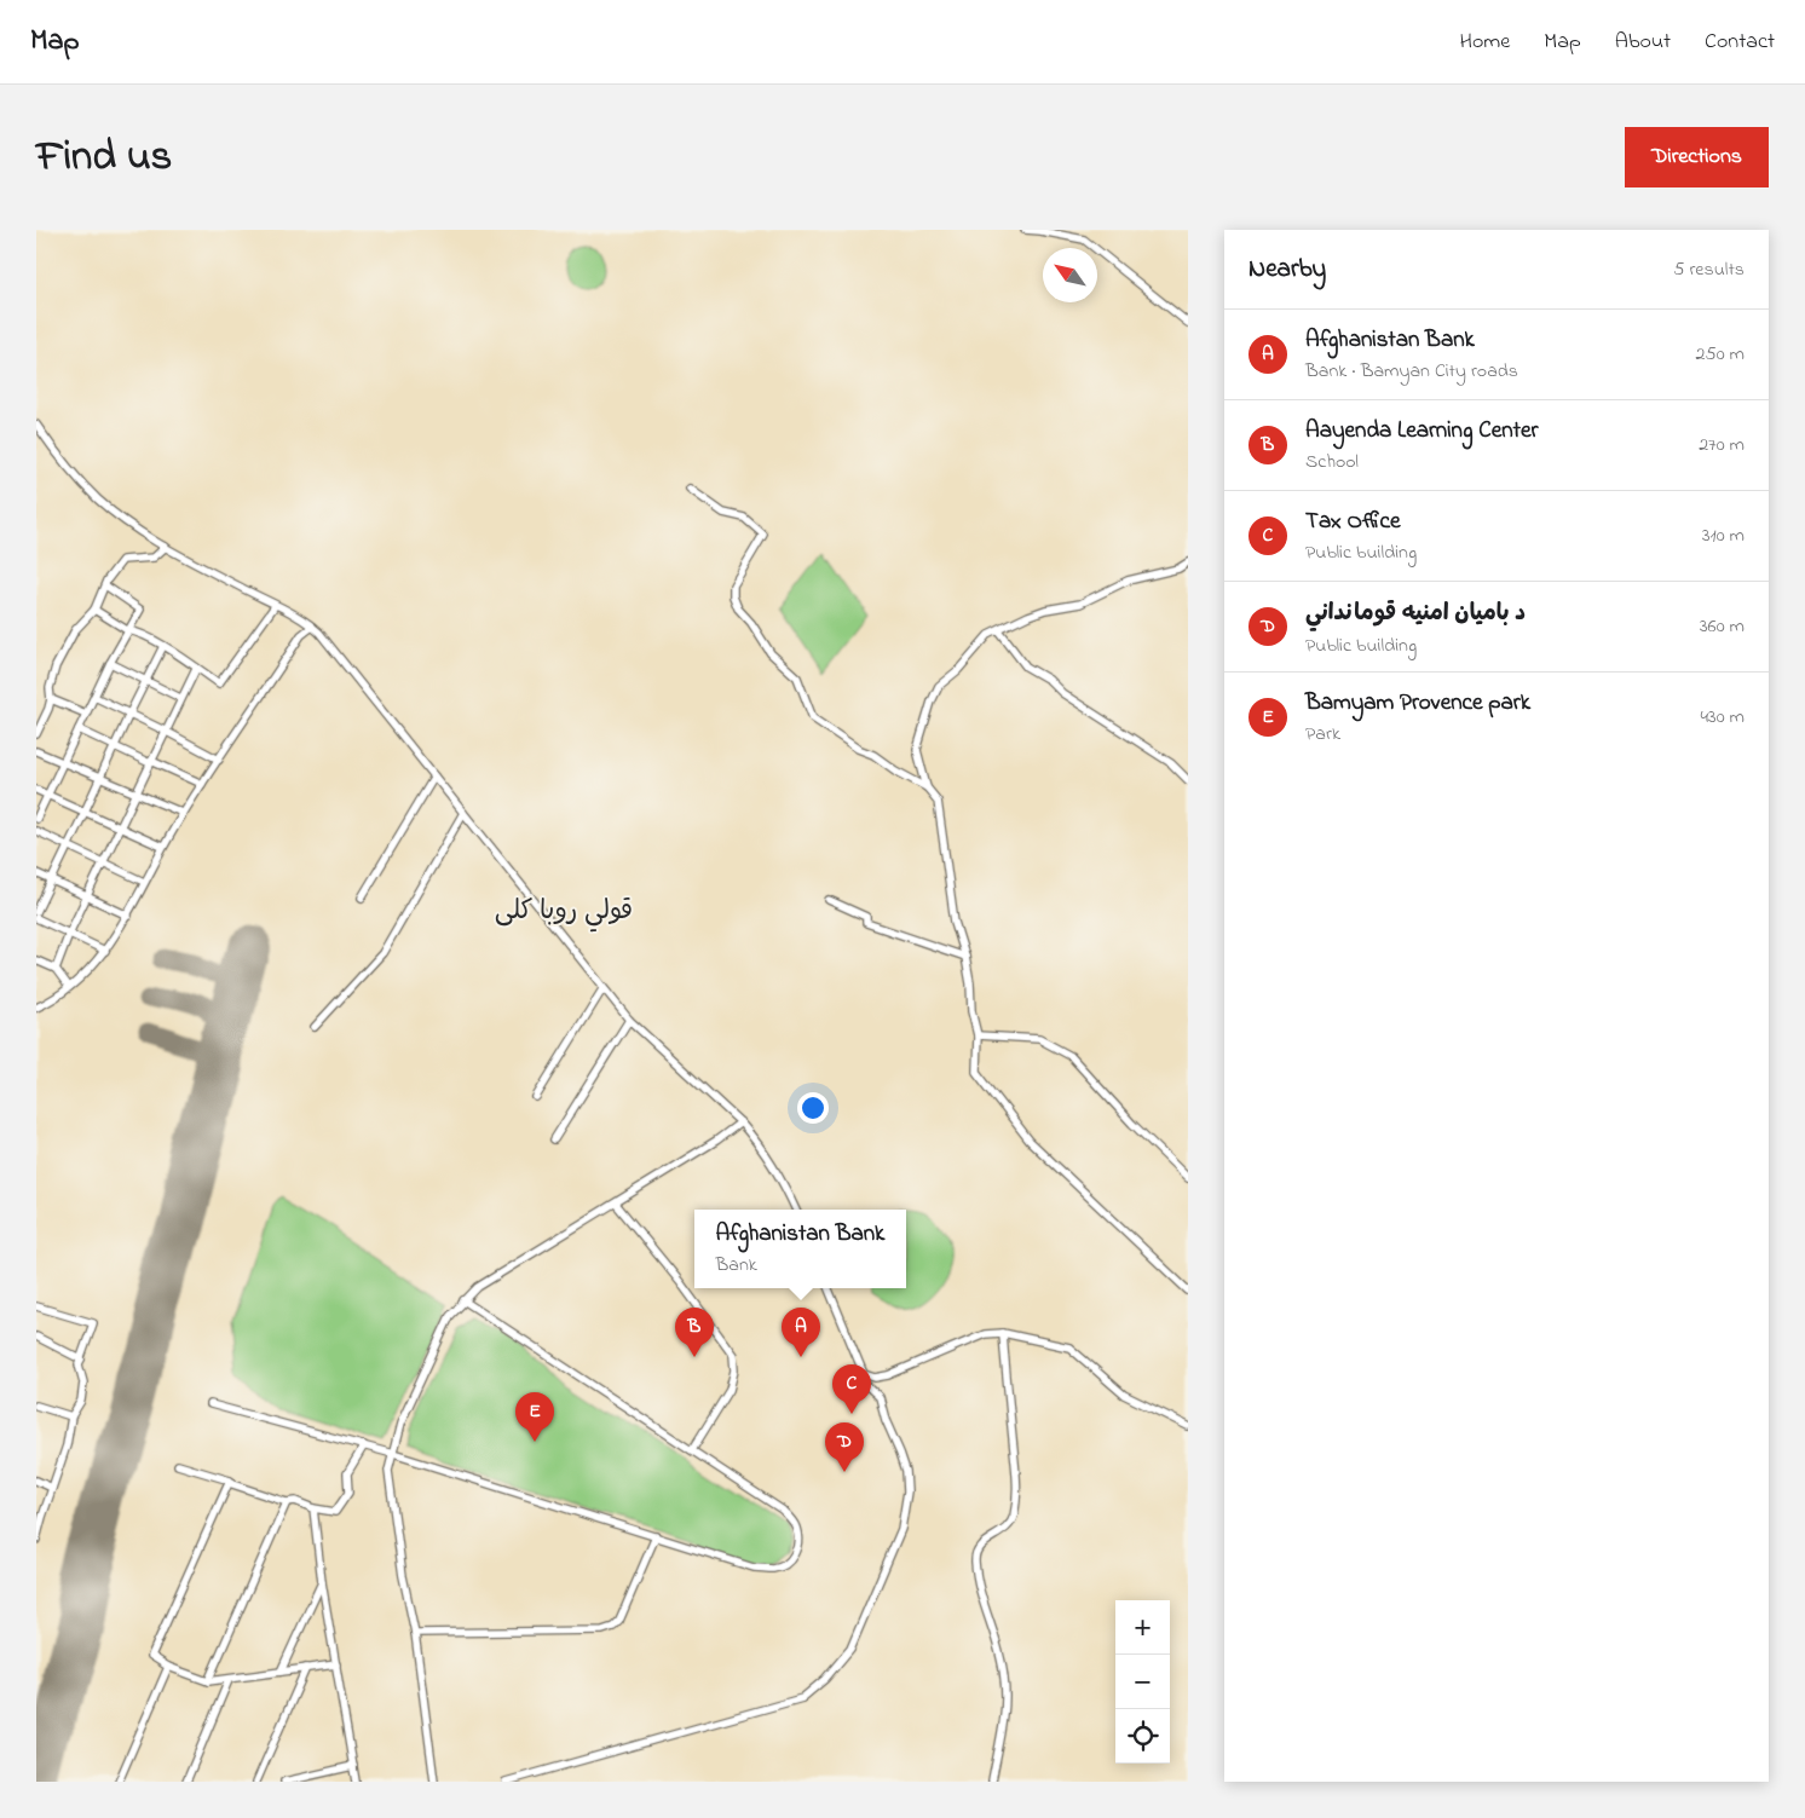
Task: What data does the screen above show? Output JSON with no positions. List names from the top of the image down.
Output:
{
  "districts": ["قولي روبا کلی"],
  "north": "top left",
  "page": {
    "header": "Map",
    "nav": [
      "Home",
      "Map",
      "About",
      "Contact"
    ],
    "title": "Find us",
    "buttons": "Directions",
    "heading": ["Nearby", "5 results"],
    "list": [
      {
        "mark": "A",
        "name": "Afghanistan Bank",
        "note": "Bank · Bamyan City roads",
        "value": "250 m"
      },
      {
        "mark": "B",
        "name": "Aayenda Learning Center",
        "note": "School",
        "value": "270 m"
      },
      {
        "mark": "C",
        "name": "Tax Office",
        "note": "Public building",
        "value": "310 m"
      },
      {
        "mark": "D",
        "name": "د بامیان امنیه قومانداني",
        "note": "Public building",
        "value": "360 m"
      },
      {
        "mark": "E",
        "name": "Bamyam Provence park",
        "note": "Park",
        "value": "430 m"
      }
    ],
    "popup": ["Afghanistan Bank", "Bank"],
    "pins": [
      "A",
      "B",
      "C",
      "E",
      "D"
    ],
    "map_buttons": ["+", "−"]
  }
}
